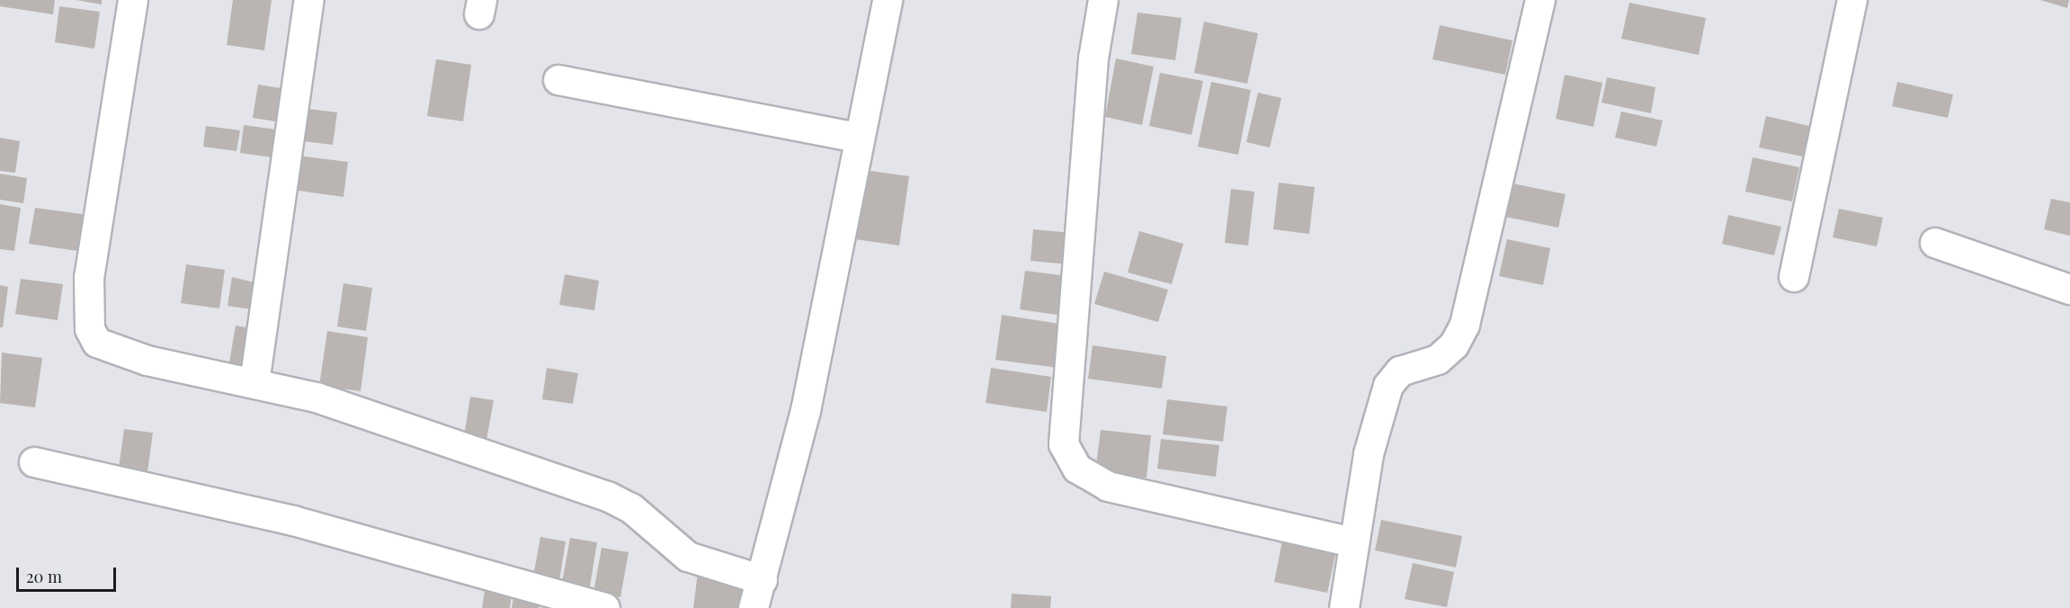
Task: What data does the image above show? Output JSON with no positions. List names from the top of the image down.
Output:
{
  "scale_bar": "20 m"
}
